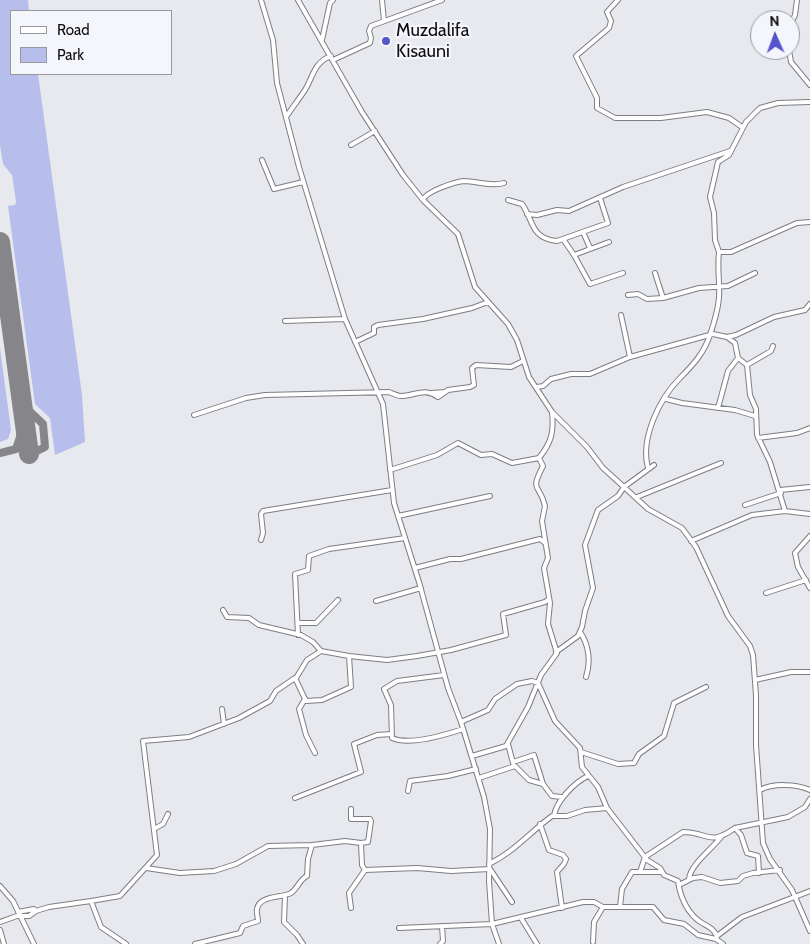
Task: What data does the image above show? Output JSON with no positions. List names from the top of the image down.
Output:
{
  "places": ["Muzdalifa Kisauni"],
  "legend": ["Road", "Park"],
  "north": "top"
}
